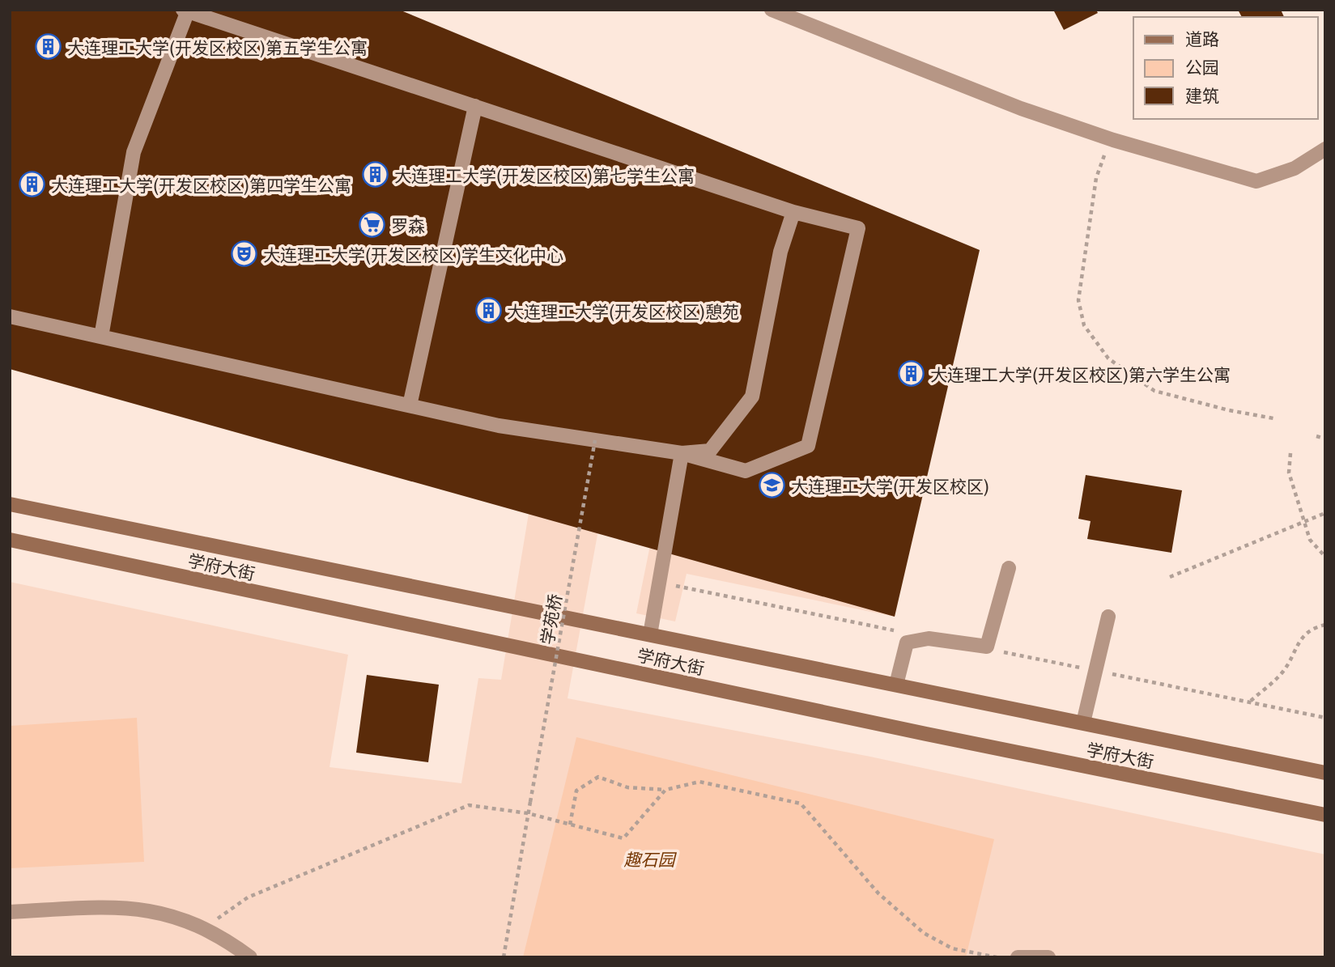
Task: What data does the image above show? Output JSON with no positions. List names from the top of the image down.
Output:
{
  "streets": {
    "main road": ["学府大街"],
    "path": ["学苑桥"]
  },
  "parks": ["趣石园"],
  "places": {
    "building": [
      "大连理工大学(开发区校区)第五学生公寓",
      "大连理工大学(开发区校区)第七学生公寓",
      "大连理工大学(开发区校区)第四学生公寓",
      "大连理工大学(开发区校区)憩苑",
      "大连理工大学(开发区校区)第六学生公寓"
    ],
    "supermarket": ["罗森"],
    "theatre": ["大连理工大学(开发区校区)学生文化中心"],
    "school or university": ["大连理工大学(开发区校区)"]
  },
  "legend": ["道路", "公园", "建筑"]
}
